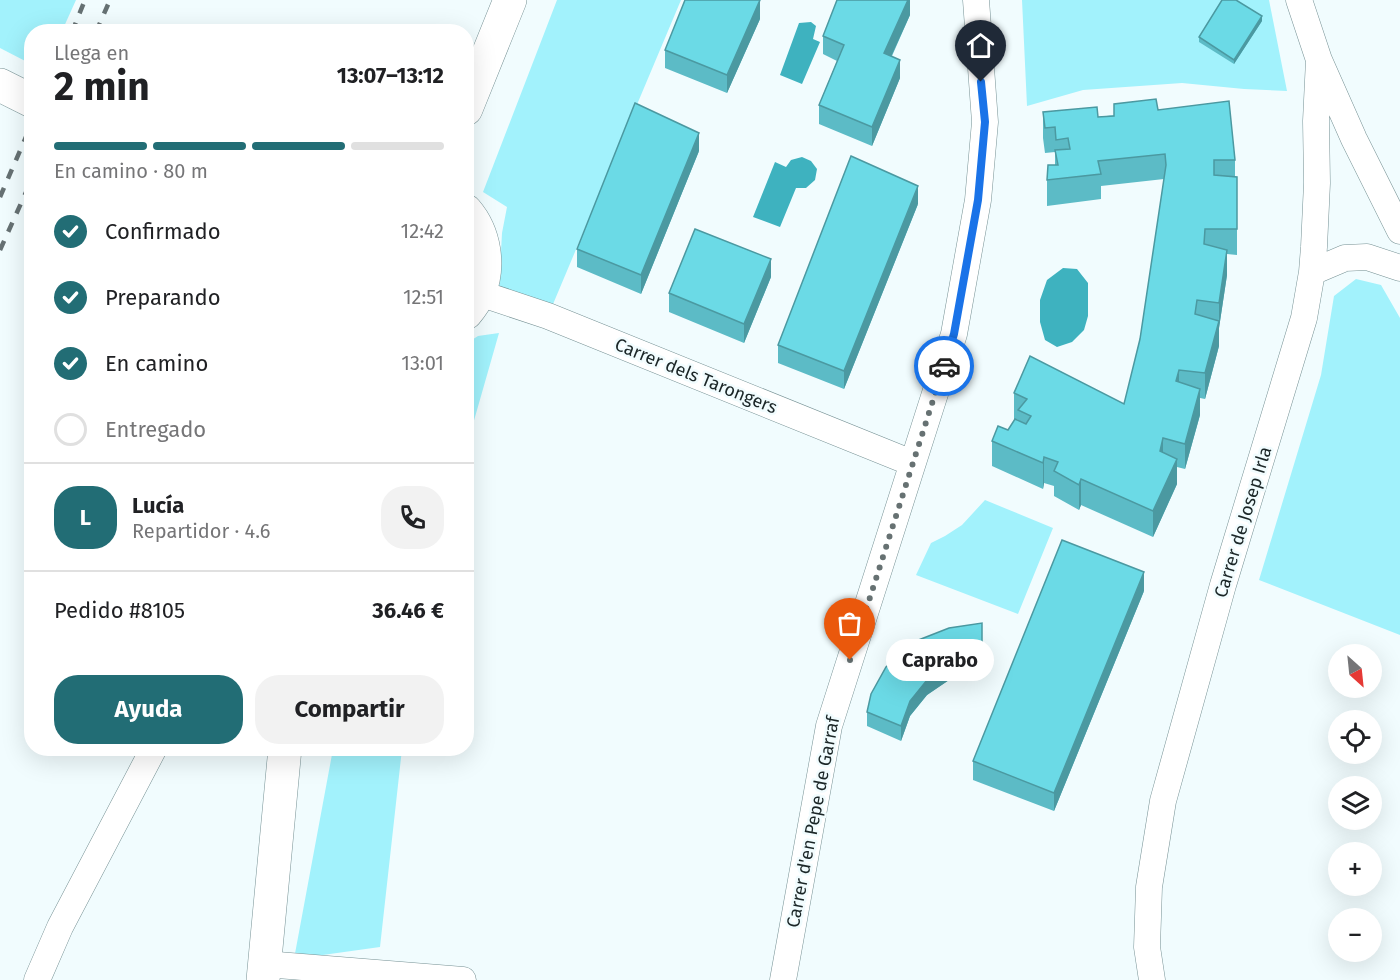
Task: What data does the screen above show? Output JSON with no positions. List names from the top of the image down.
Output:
{
  "streets": {
    "street": ["Carrer dels Tarongers", "Carrer de Josep Irla", "Carrer d'en Pepe de Garraf"]
  },
  "crossings": [
    ["Carrer dels Tarongers", "Carrer d'en Pepe de Garraf"]
  ],
  "places": ["Caprabo"],
  "north": "bottom right",
  "page": {
    "heading": ["2 min", "Llega en", "13:07–13:12"],
    "panel": [
      "Lucía",
      "Repartidor · 4.6",
      "Pedido #8105",
      "36.46 €"
    ],
    "bar": "En camino · 80 m",
    "list": [
      ["Confirmado", "12:42"],
      ["Preparando", "12:51"],
      ["En camino", "13:01"],
      "Entregado"
    ],
    "round": "L",
    "bubble": "Caprabo",
    "map_buttons": ["+", "−"],
    "buttons": ["Ayuda", "Compartir"]
  }
}
